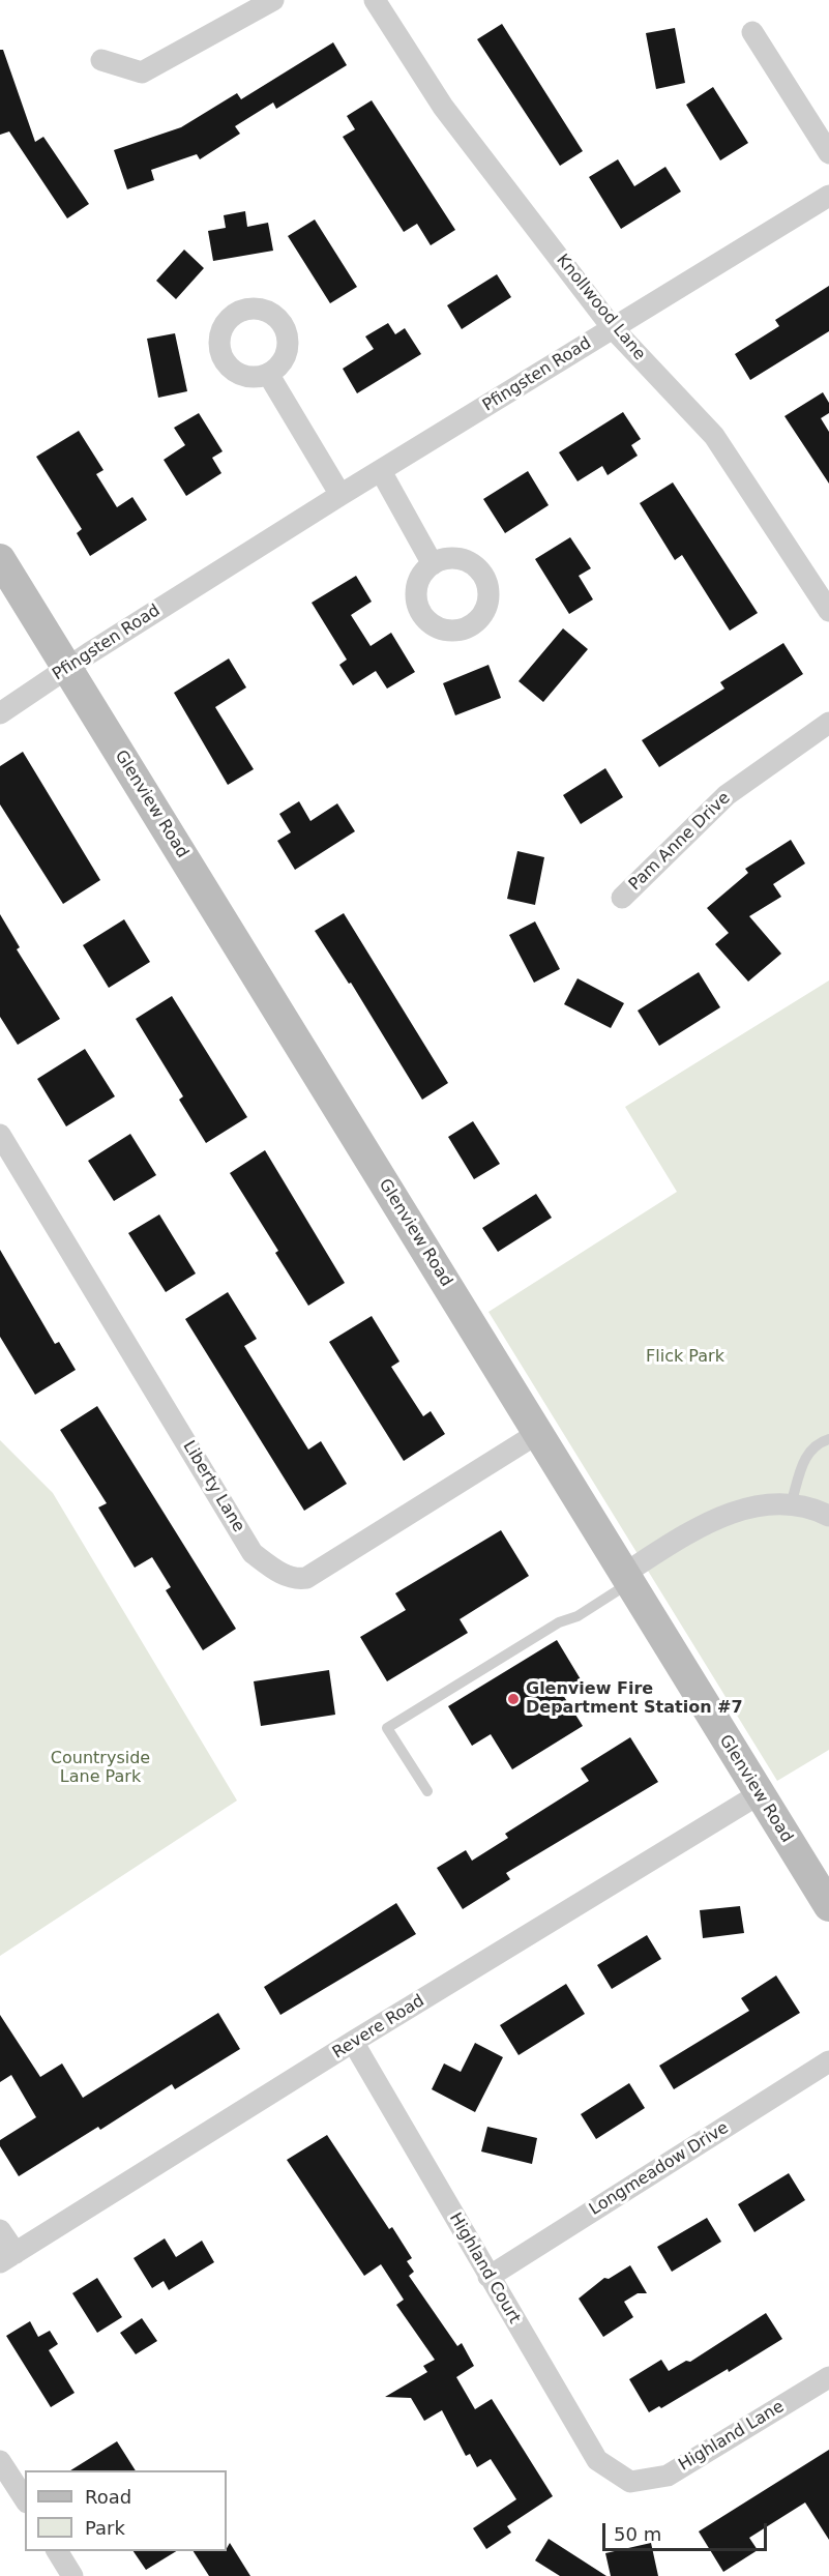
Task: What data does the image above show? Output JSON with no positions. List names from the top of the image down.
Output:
{
  "streets": {
    "main road": ["Glenview Road"],
    "street": [
      "Knollwood Lane",
      "Pfingsten Road",
      "Pam Anne Drive",
      "Liberty Lane",
      "Revere Road",
      "Longmeadow Drive",
      "Highland Court",
      "Highland Lane"
    ]
  },
  "crossings": [
    ["Knollwood Lane", "Pfingsten Road"],
    ["Pfingsten Road", "Glenview Road"],
    ["Glenview Road", "Liberty Lane"],
    ["Glenview Road", "Revere Road"],
    ["Revere Road", "Highland Court"],
    ["Longmeadow Drive", "Highland Court"],
    ["Highland Court", "Highland Lane"]
  ],
  "parks": ["Flick Park", "Countryside Lane Park"],
  "places": ["Glenview Fire Department Station #7"],
  "legend": ["Road", "Park"],
  "scale_bar": "50 m"
}
